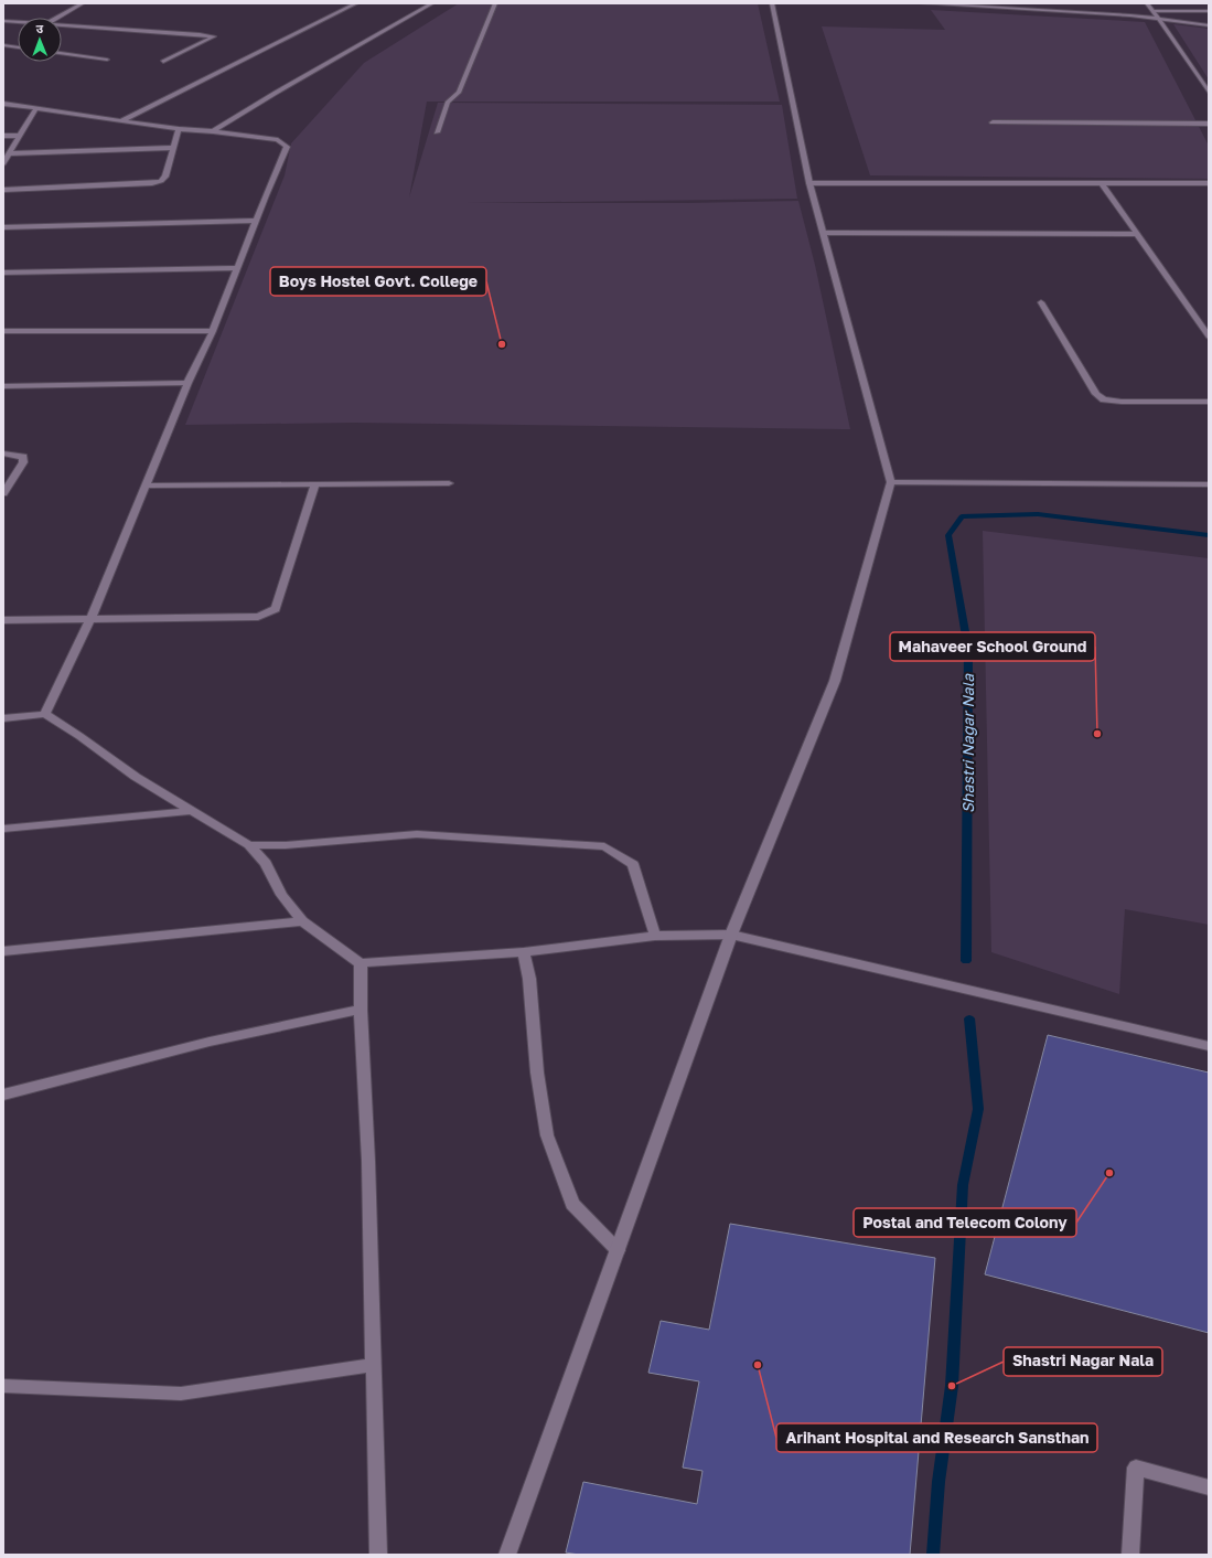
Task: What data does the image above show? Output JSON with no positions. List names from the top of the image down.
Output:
{
  "water": ["Shastri Nagar Nala"],
  "places": [
    "Boys Hostel Govt. College",
    "Mahaveer School Ground",
    "Postal and Telecom Colony",
    "Arihant Hospital and Research Sansthan",
    "Shastri Nagar Nala"
  ],
  "north": "top"
}
